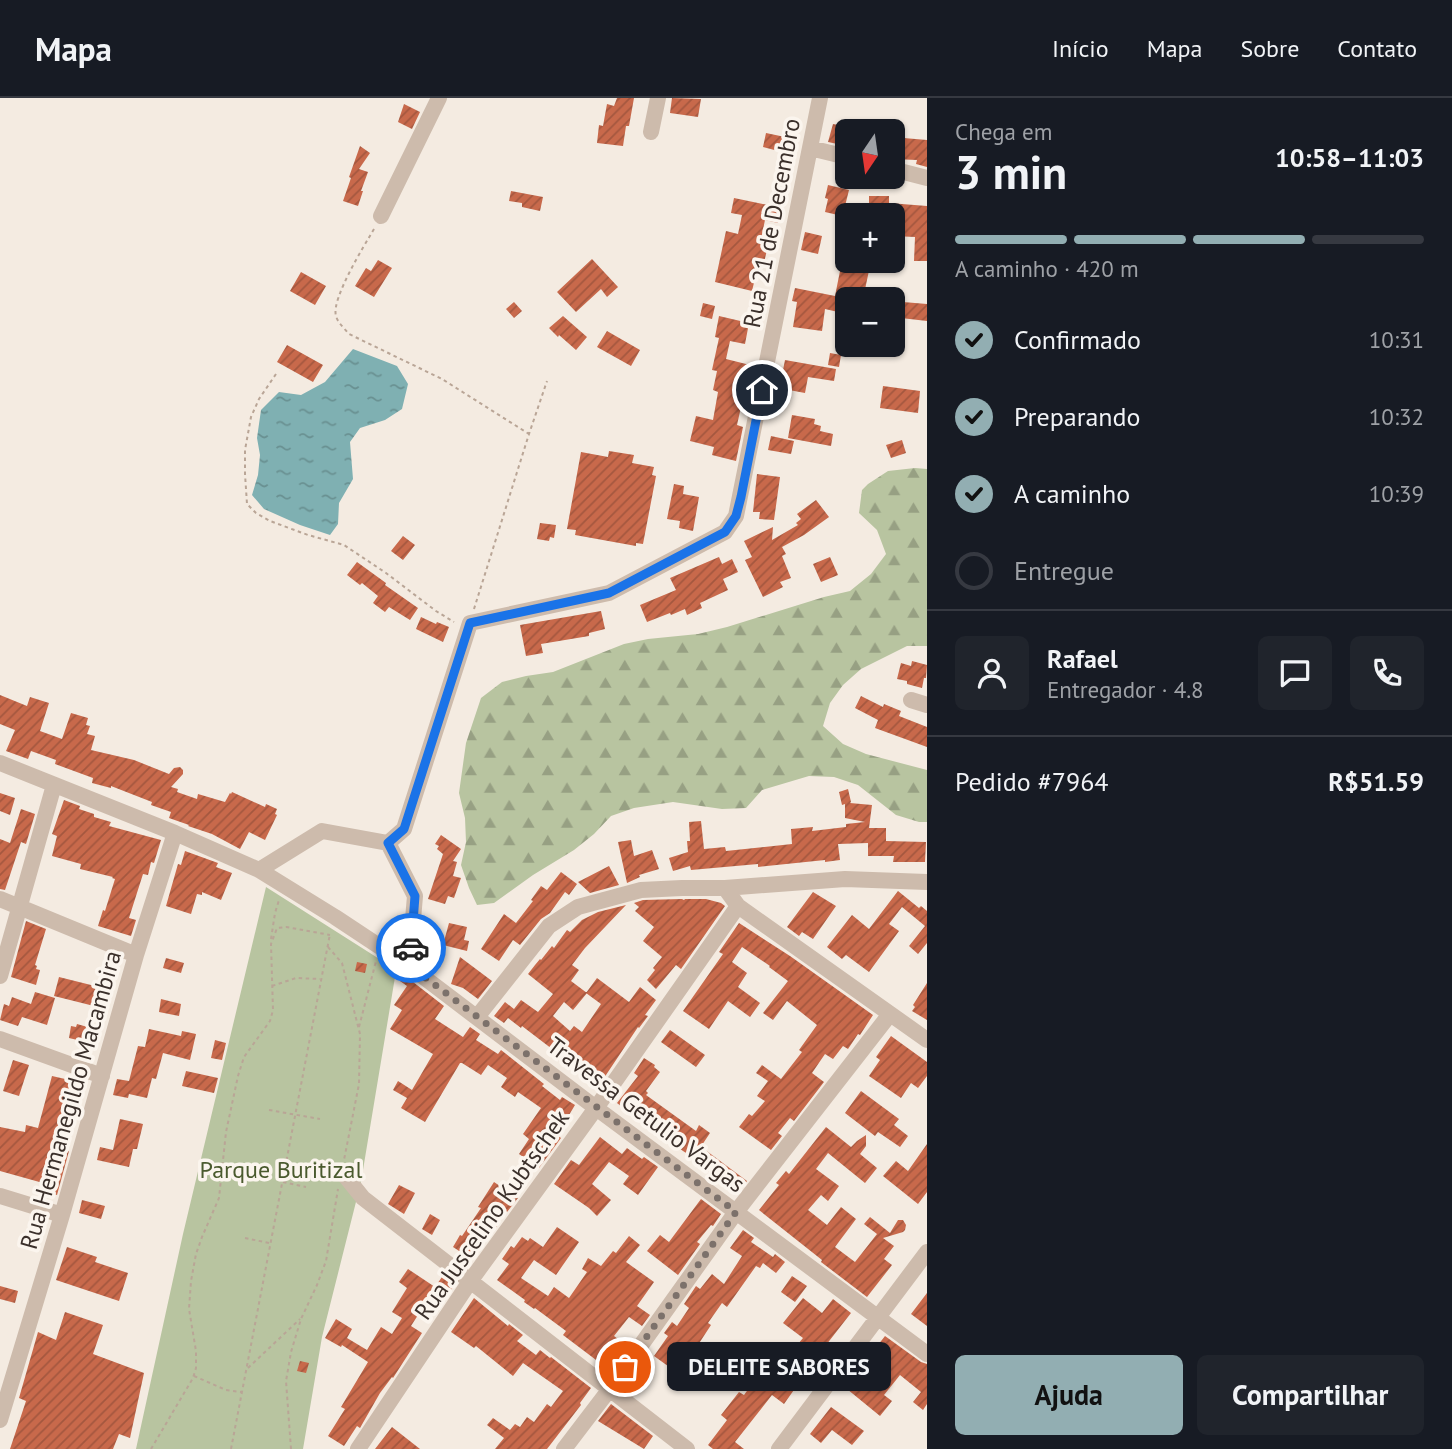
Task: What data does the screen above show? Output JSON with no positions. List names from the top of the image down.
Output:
{
  "streets": {
    "street": [
      "Rua 21 de Decembro",
      "Rua Hermanegildo Macambira",
      "Travessa Getulio Vargas",
      "Rua Juscelino Kubtschek"
    ]
  },
  "crossings": [
    ["Rua Hermanegildo Macambira", "Travessa Getulio Vargas"],
    ["Travessa Getulio Vargas", "Rua Juscelino Kubtschek"]
  ],
  "parks": ["Parque Buritizal"],
  "places": ["DELEITE SABORES"],
  "north": "bottom",
  "page": {
    "header": "Mapa",
    "nav": [
      "Início",
      "Mapa",
      "Sobre",
      "Contato"
    ],
    "heading": ["3 min", "Chega em", "10:58–11:03"],
    "panel": [
      "Rafael",
      "Entregador · 4.8",
      "Pedido #7964",
      "R$51.59"
    ],
    "map_buttons": ["+", "−"],
    "bar": "A caminho · 420 m",
    "list": [
      ["Confirmado", "10:31"],
      ["Preparando", "10:32"],
      ["A caminho", "10:39"],
      "Entregue"
    ],
    "buttons": ["Ajuda", "Compartilhar"],
    "bubble": "DELEITE SABORES"
  }
}
